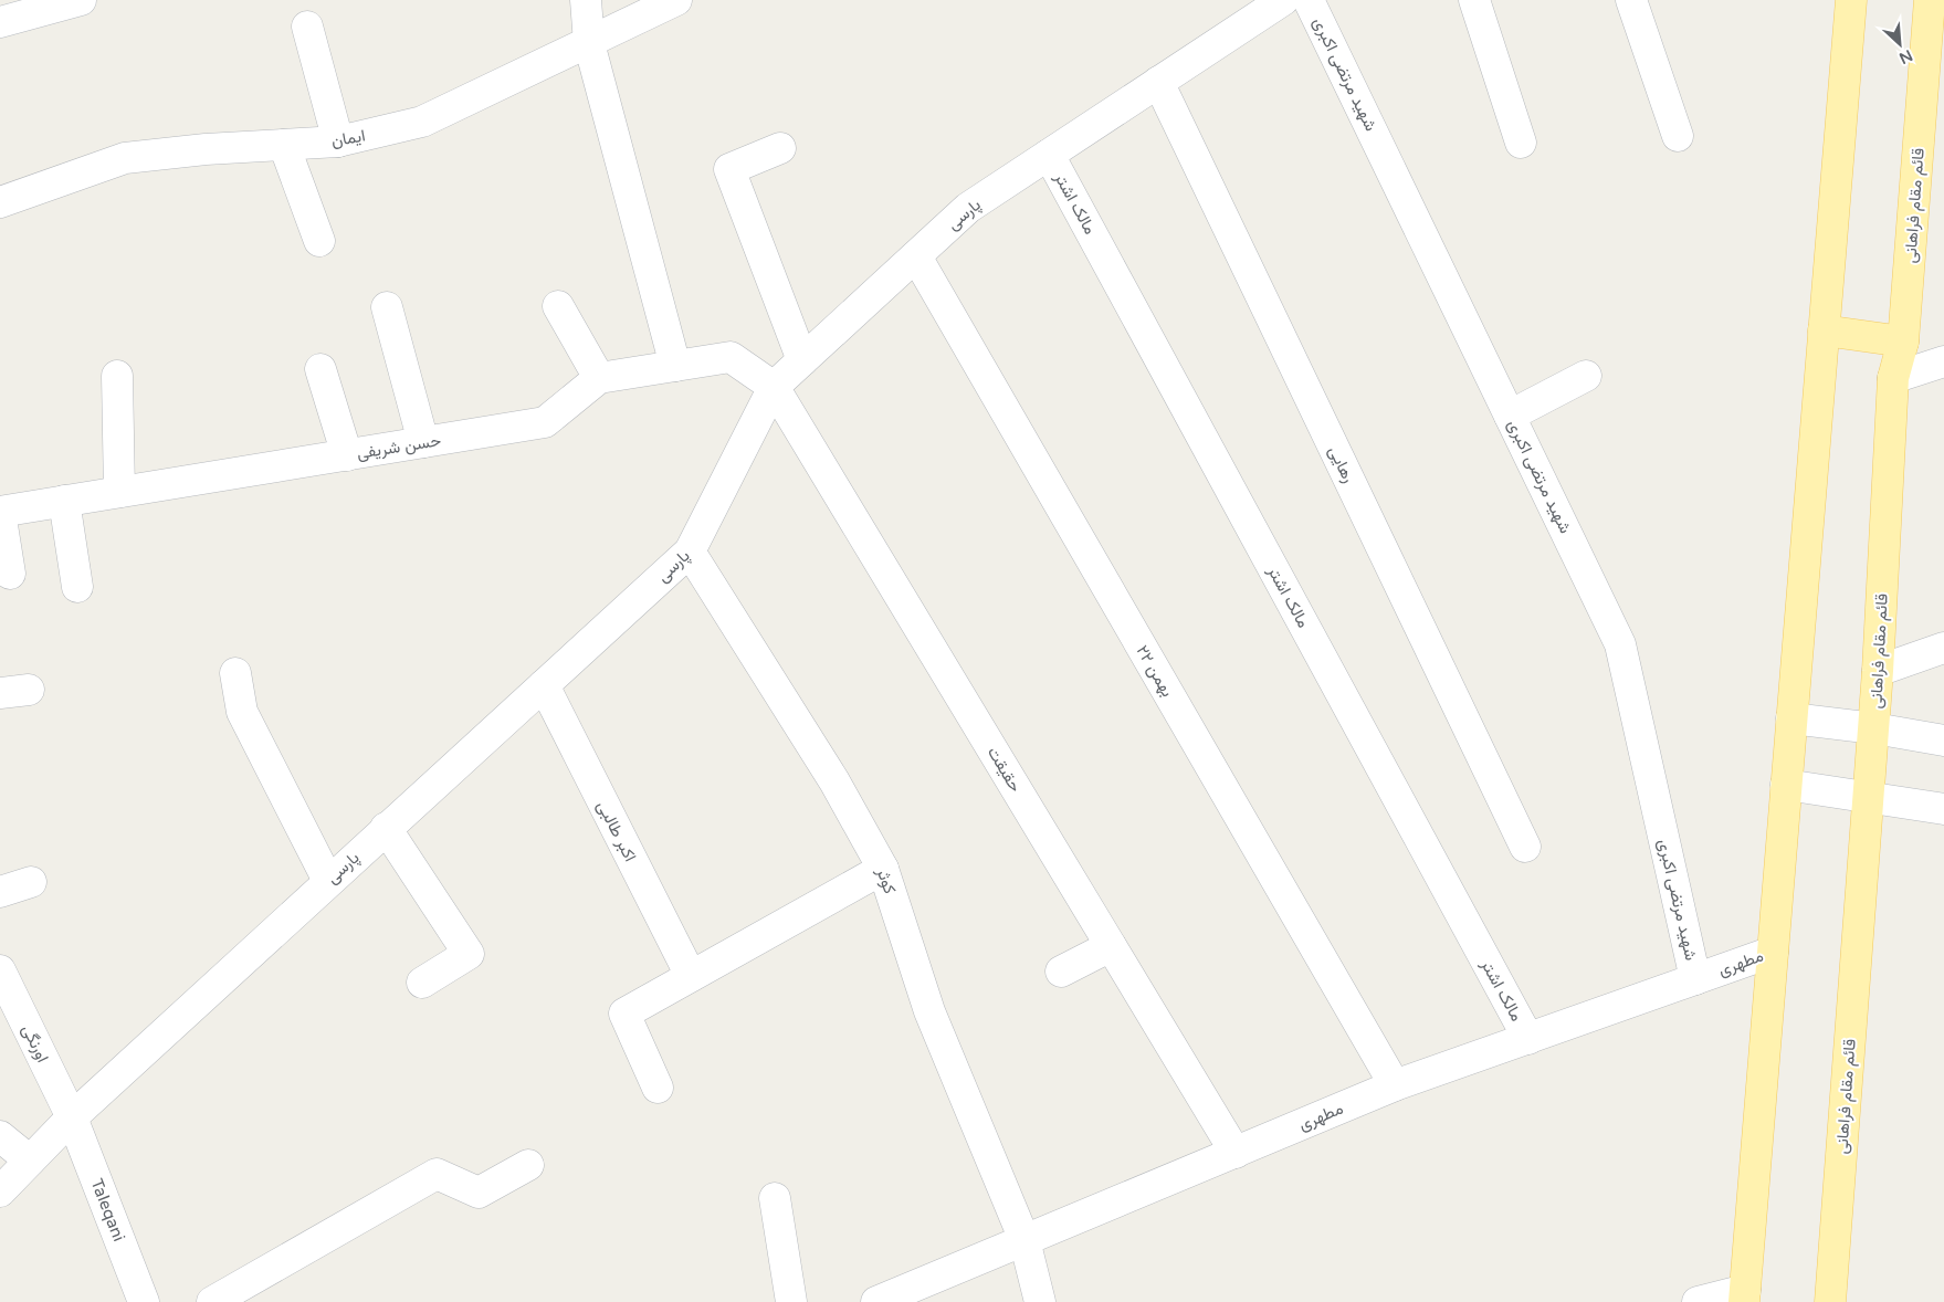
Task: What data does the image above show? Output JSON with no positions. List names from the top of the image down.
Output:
{
  "streets": {
    "main road": ["قائم مقام فراهانی"],
    "street": [
      "شهید مرتضی اکبری",
      "ایمان",
      "مالک اشتر",
      "پارسی",
      "حسن شریفی",
      "رهایی",
      "۲۲ بهمن",
      "حقیقت",
      "اکبر طالبی",
      "کوثر",
      "مطهری",
      "اورنگی",
      "Taleqani"
    ]
  },
  "crossings": [
    ["شهید مرتضی اکبری", "مطهری"],
    ["مالک اشتر", "پارسی"],
    ["مالک اشتر", "مطهری"],
    ["پارسی", "رهایی"],
    ["پارسی", "۲۲ بهمن"],
    ["پارسی", "حقیقت"],
    ["پارسی", "اکبر طالبی"],
    ["پارسی", "کوثر"],
    ["پارسی", "اورنگی"],
    ["پارسی", "Taleqani"],
    ["۲۲ بهمن", "مطهری"],
    ["حقیقت", "مطهری"],
    ["کوثر", "مطهری"],
    ["اورنگی", "Taleqani"]
  ],
  "north": "bottom right"
}
